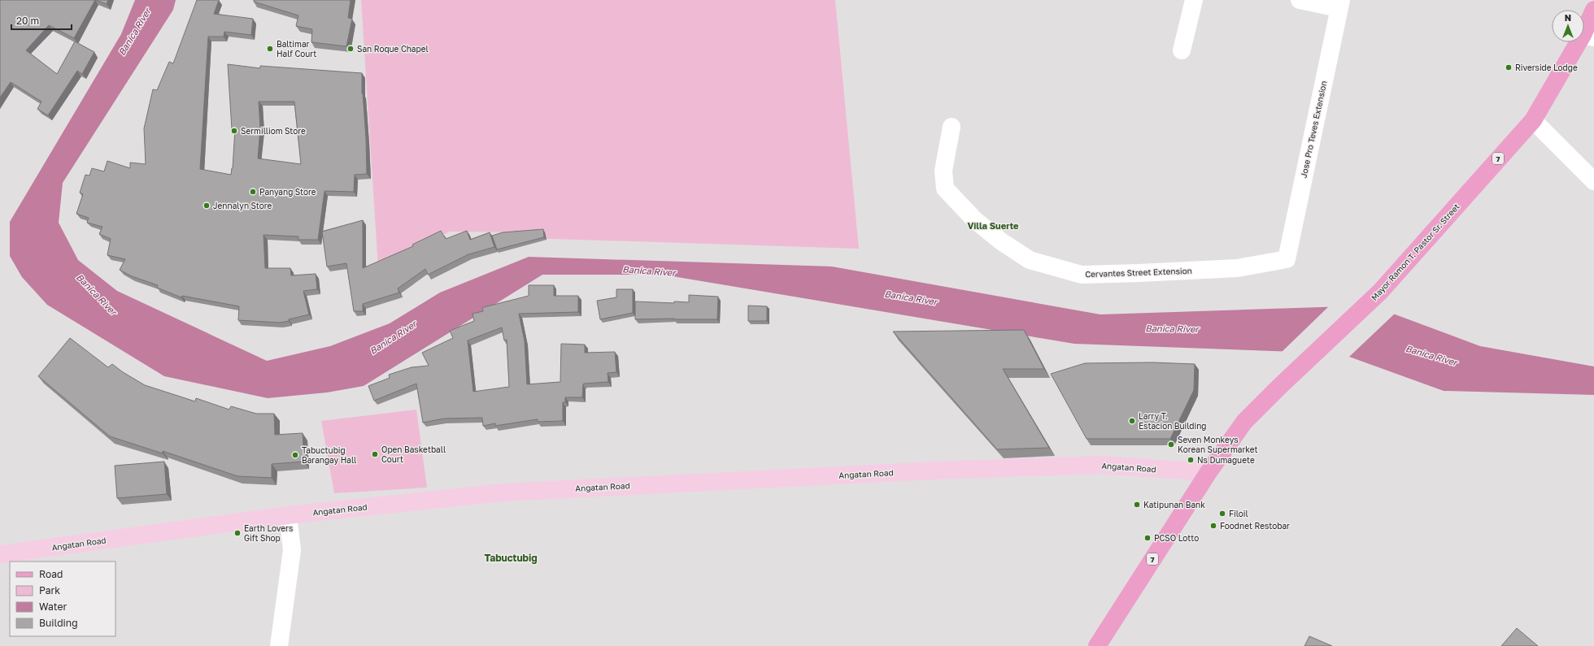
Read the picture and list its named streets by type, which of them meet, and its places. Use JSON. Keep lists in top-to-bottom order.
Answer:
{
  "streets": {
    "main road": ["7", "Mayor Ramon T. Pastor Sr. Street", "Angatan Road"],
    "street": ["Jose Pro Teves Extension", "Cervantes Street Extension"]
  },
  "crossings": [
    ["Jose Pro Teves Extension", "Cervantes Street Extension"],
    ["7", "Mayor Ramon T. Pastor Sr. Street"],
    ["7", "Angatan Road"],
    ["Mayor Ramon T. Pastor Sr. Street", "Angatan Road"]
  ],
  "districts": ["Villa Suerte", "Tabuctubig"],
  "water": ["Banica River"],
  "places": [
    "Baltimar Half Court",
    "San Roque Chapel",
    "Riverside Lodge",
    "Sermilliom Store",
    "Panyang Store",
    "Jennalyn Store",
    "Larry T. Estacion Building",
    "Seven Monkeys Korean Supermarket",
    "Open Basketball Court",
    "Tabuctubig Barangay Hall",
    "Ns Dumaguete",
    "Katipunan Bank",
    "Filoil",
    "Foodnet Restobar",
    "Earth Lovers Gift Shop",
    "PCSO Lotto"
  ],
  "legend": [
    "Road",
    "Park",
    "Water",
    "Building"
  ],
  "scale_bar": "20 m",
  "north": "top"
}
